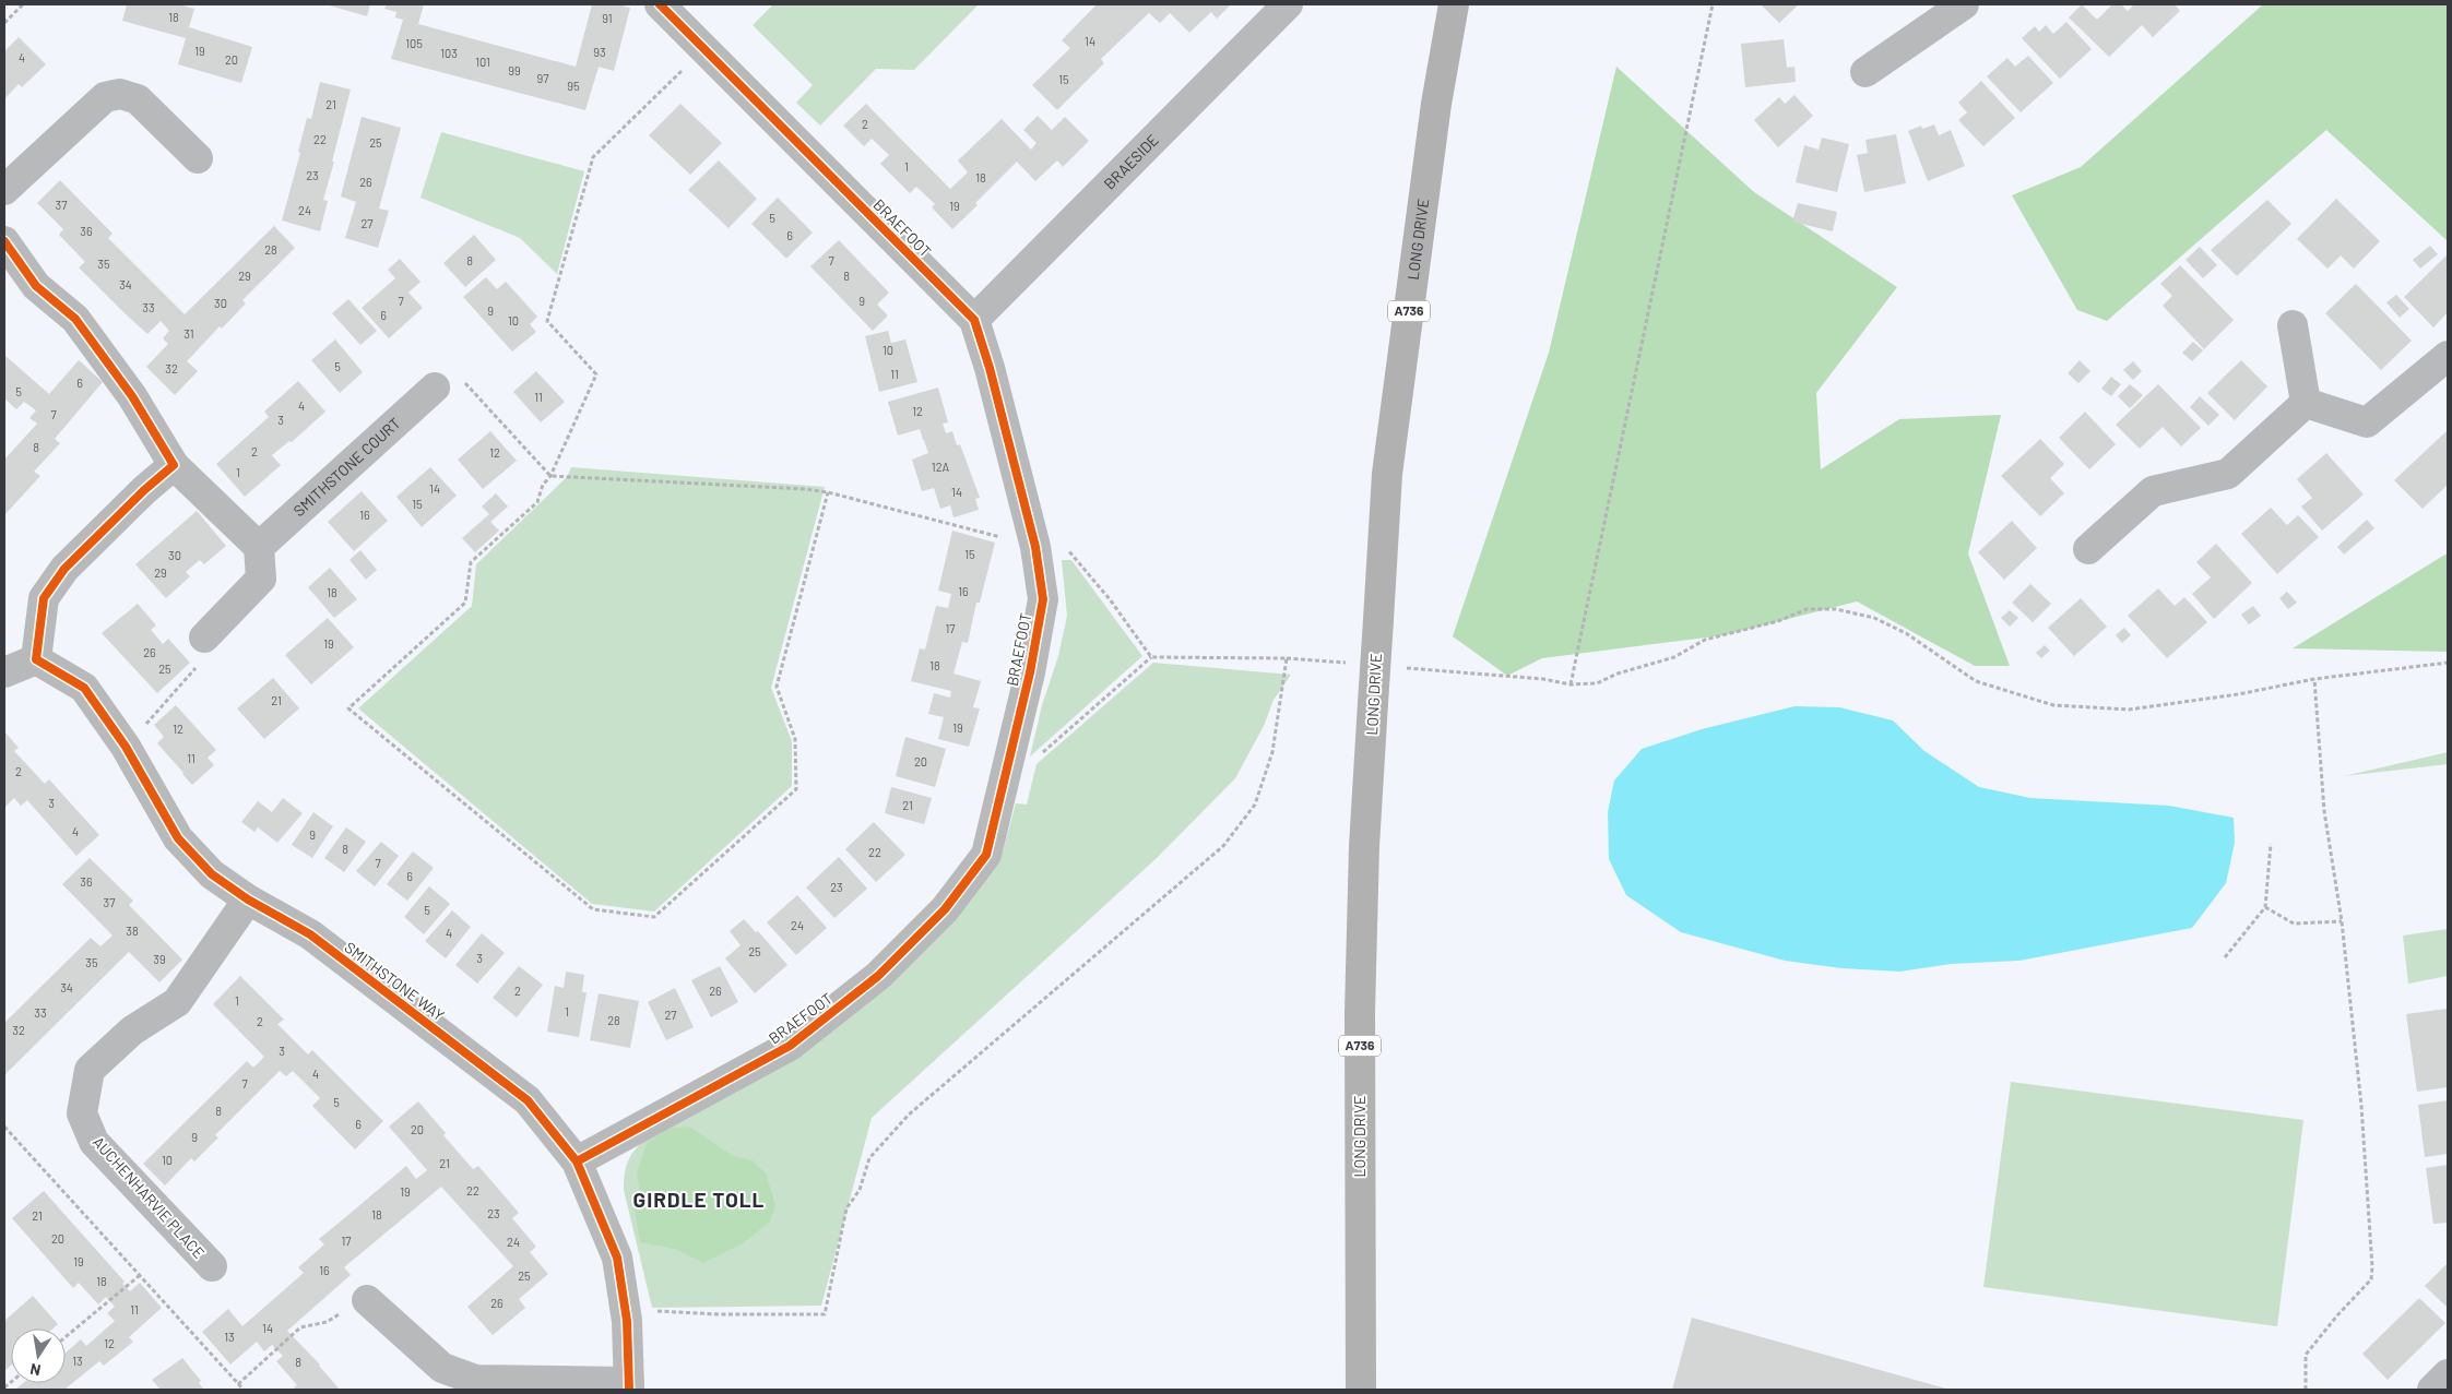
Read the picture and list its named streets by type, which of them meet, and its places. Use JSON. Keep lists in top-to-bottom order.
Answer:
{
  "streets": {
    "main road": ["LONG DRIVE", "A736"],
    "street": [
      "BRAESIDE",
      "BRAEFOOT",
      "SMITHSTONE COURT",
      "SMITHSTONE WAY",
      "AUCHENHARVIE PLACE"
    ]
  },
  "crossings": [
    ["BRAESIDE", "BRAEFOOT"],
    ["BRAEFOOT", "SMITHSTONE WAY"],
    ["SMITHSTONE WAY", "AUCHENHARVIE PLACE"]
  ],
  "districts": ["GIRDLE TOLL"],
  "house_numbers": [
    "18",
    "91",
    "14",
    "105",
    "19",
    "93",
    "103",
    "4",
    "20",
    "101",
    "99",
    "97",
    "15",
    "95",
    "21",
    "2",
    "22",
    "25",
    "1",
    "23",
    "18",
    "26",
    "37",
    "19",
    "24",
    "5",
    "27",
    "36",
    "6",
    "28",
    "8",
    "7",
    "35",
    "29",
    "8",
    "34",
    "7",
    "9",
    "30",
    "33",
    "9",
    "6",
    "10",
    "31",
    "10",
    "5",
    "32",
    "11",
    "6",
    "5",
    "11",
    "4",
    "12",
    "7",
    "3",
    "8",
    "2",
    "12",
    "12A",
    "1",
    "14",
    "14",
    "15",
    "16",
    "15",
    "30",
    "29",
    "16",
    "18",
    "17",
    "19",
    "26",
    "18",
    "25",
    "21",
    "19",
    "12",
    "11",
    "20",
    "2",
    "3",
    "21",
    "4",
    "9",
    "8",
    "22",
    "7",
    "6",
    "36",
    "23",
    "37",
    "5",
    "24",
    "38",
    "4",
    "25",
    "3",
    "39",
    "35",
    "34",
    "2",
    "26",
    "1",
    "1",
    "33",
    "27",
    "28",
    "2",
    "32",
    "3",
    "4",
    "7",
    "5",
    "8",
    "6",
    "20",
    "9",
    "10",
    "21",
    "22",
    "19",
    "23",
    "18",
    "21",
    "20",
    "17",
    "24",
    "19",
    "16",
    "25",
    "18",
    "26",
    "11",
    "14",
    "13",
    "12",
    "13",
    "8"
  ],
  "north": "bottom"
}
